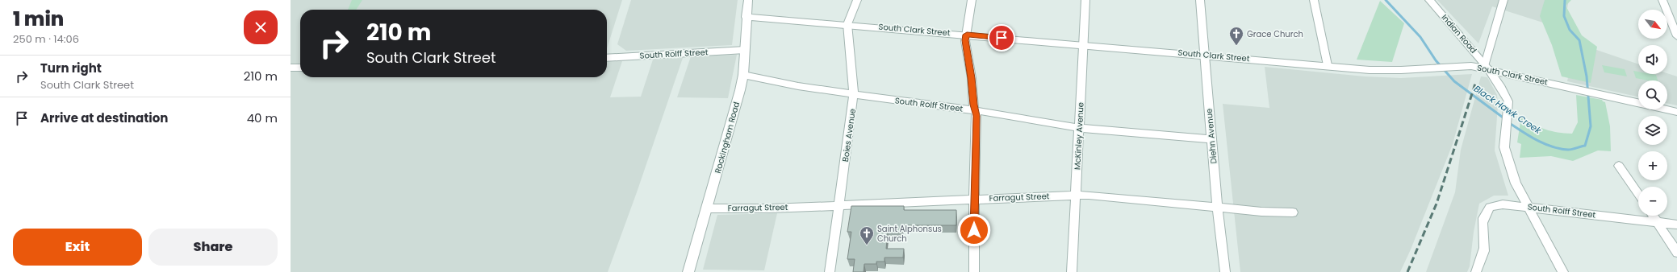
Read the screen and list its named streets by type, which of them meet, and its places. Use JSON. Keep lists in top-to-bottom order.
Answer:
{
  "streets": {
    "street": [
      "South Clark Street",
      "Indian Road",
      "South Rolff Street",
      "Boies Avenue",
      "McKinley Avenue",
      "Diehn Avenue",
      "Rockingham Road",
      "Farragut Street"
    ]
  },
  "crossings": [
    ["South Clark Street", "Indian Road"],
    ["South Clark Street", "Boies Avenue"],
    ["South Clark Street", "McKinley Avenue"],
    ["South Clark Street", "Diehn Avenue"],
    ["South Clark Street", "Rockingham Road"],
    ["South Rolff Street", "Boies Avenue"],
    ["South Rolff Street", "McKinley Avenue"],
    ["South Rolff Street", "Diehn Avenue"],
    ["South Rolff Street", "Rockingham Road"],
    ["Boies Avenue", "Farragut Street"],
    ["McKinley Avenue", "Farragut Street"],
    ["Diehn Avenue", "Farragut Street"],
    ["Rockingham Road", "Farragut Street"]
  ],
  "water": ["Black Hawk Creek"],
  "places": {
    "church": ["Grace Church", "Saint Alphonsus Church"]
  },
  "north": "bottom right",
  "page": {
    "heading": ["1 min", "250 m · 14:06"],
    "map_buttons": ["+", "−"],
    "turn": ["210 m", "South Clark Street"],
    "list": [
      {
        "name": "Turn right",
        "note": "South Clark Street",
        "value": "210 m"
      },
      {
        "name": "Arrive at destination",
        "value": "40 m"
      }
    ],
    "buttons": ["Exit", "Share"]
  }
}
